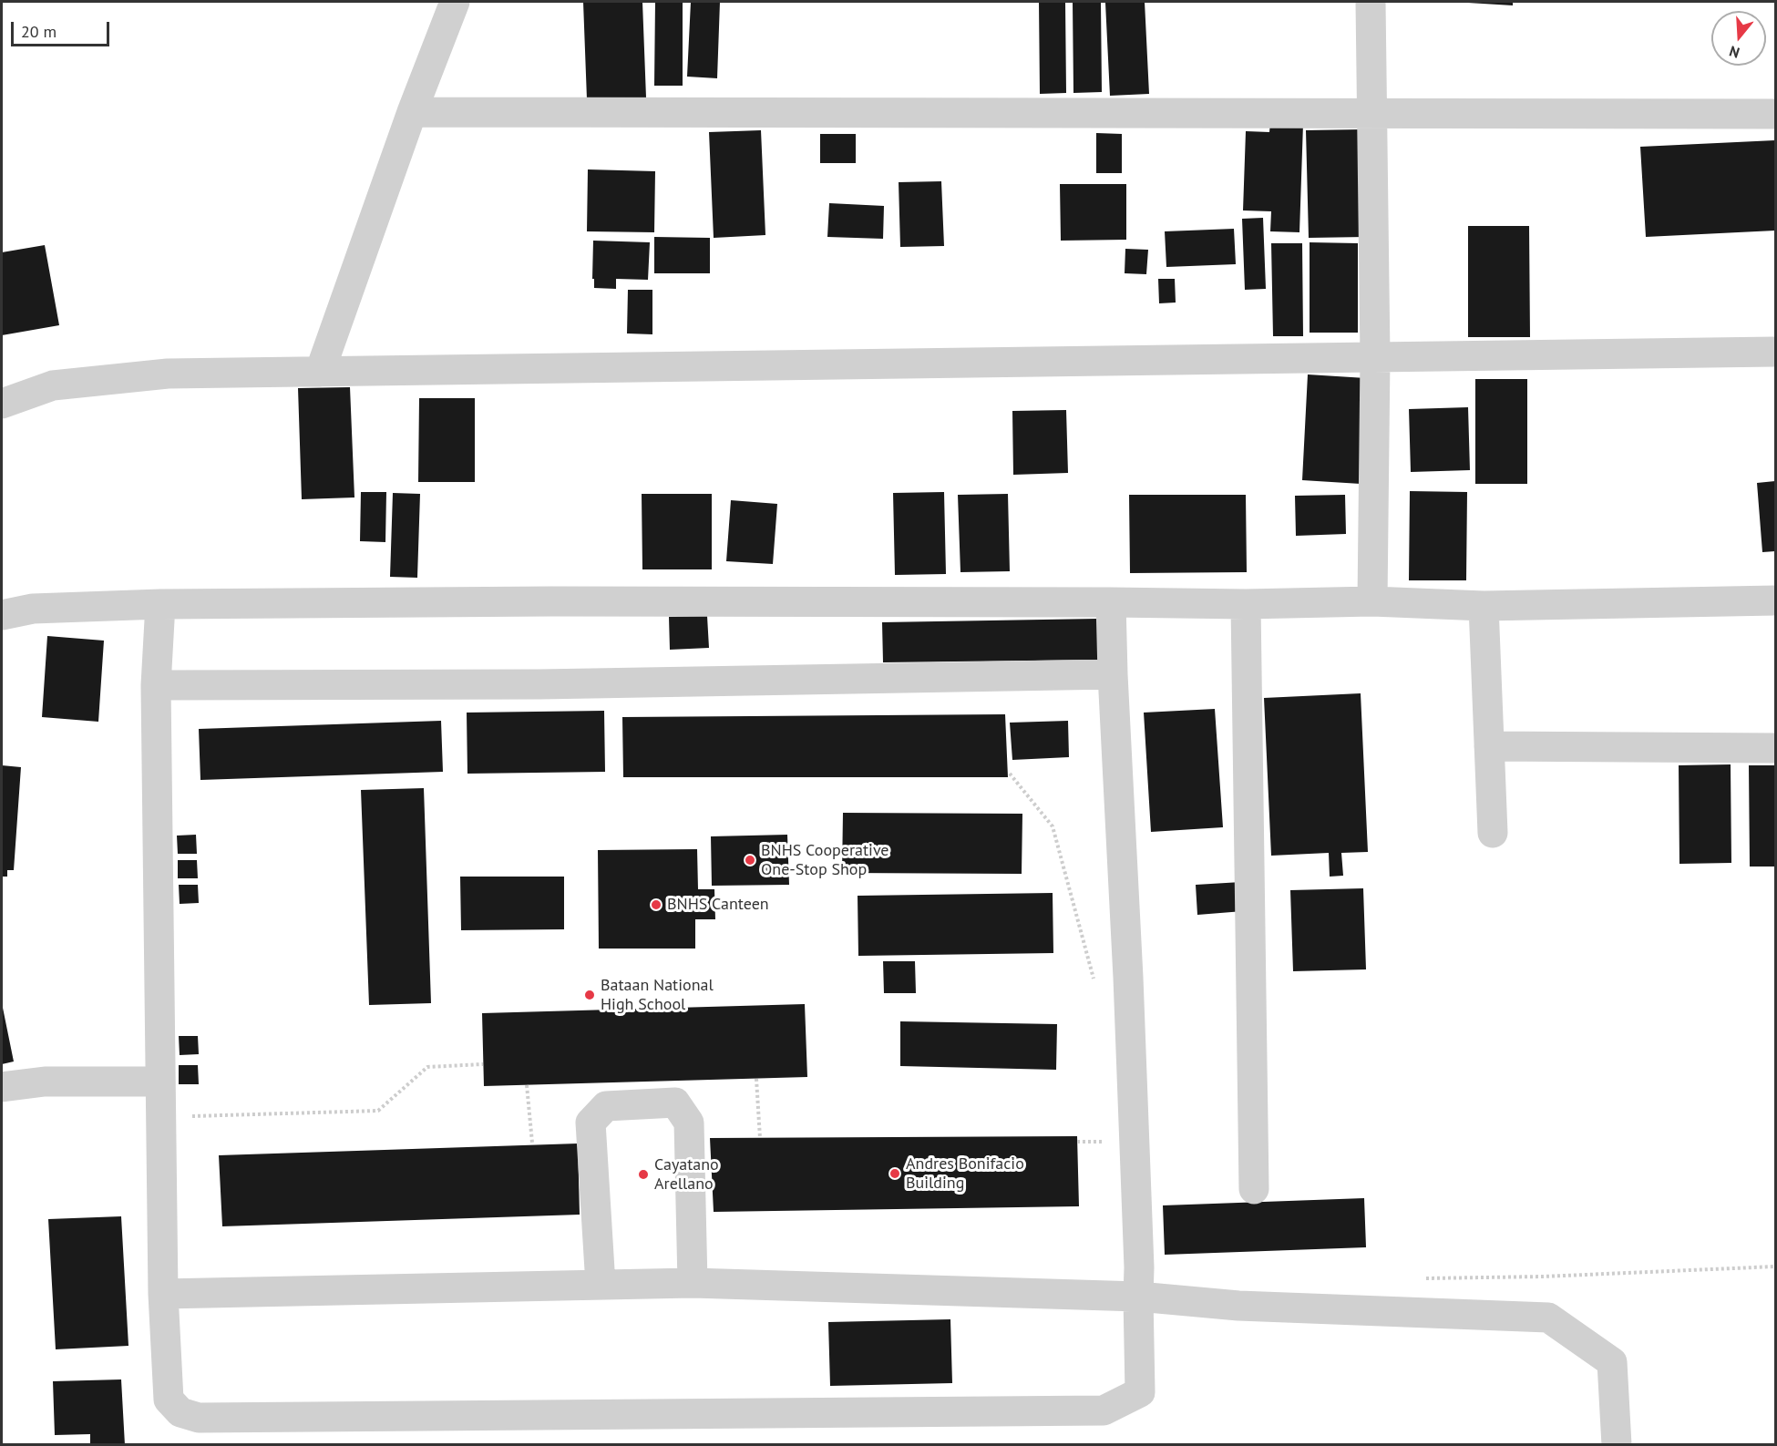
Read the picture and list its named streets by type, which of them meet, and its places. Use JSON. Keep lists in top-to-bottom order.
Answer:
{
  "places": [
    "BNHS Cooperative One-Stop Shop",
    "BNHS Canteen",
    "Bataan National High School",
    "Andres Bonifacio Building",
    "Cayatano Arellano"
  ],
  "scale_bar": "20 m",
  "north": "bottom"
}
